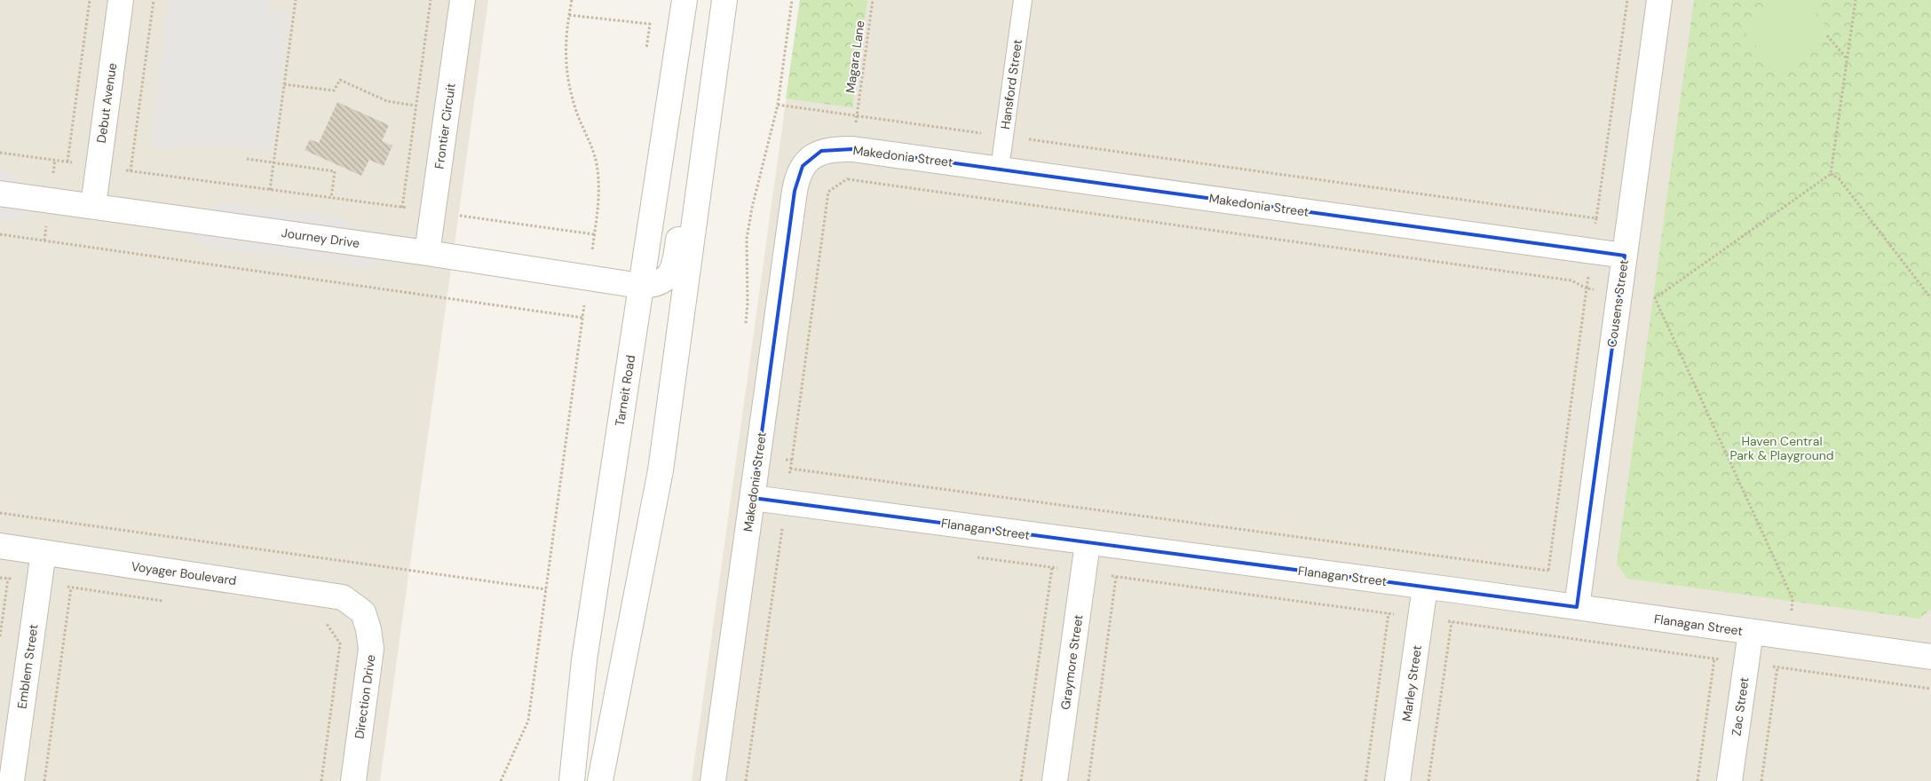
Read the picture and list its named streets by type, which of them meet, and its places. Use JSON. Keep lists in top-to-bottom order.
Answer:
{
  "streets": {
    "street": [
      "Debut Avenue",
      "Frontier Circuit",
      "Makedonia Street",
      "Journey Drive",
      "Cousens Street",
      "Tarneit Road",
      "Flanagan Street",
      "Voyager Boulevard",
      "Graymore Street",
      "Emblem Street",
      "Marley Street",
      "Direction Drive",
      "Zac Street"
    ],
    "lane": ["Hansford Street"],
    "path": ["Magara Lane"]
  },
  "crossings": [
    ["Magara Lane", "Makedonia Street"],
    ["Hansford Street", "Makedonia Street"],
    ["Debut Avenue", "Journey Drive"],
    ["Frontier Circuit", "Journey Drive"],
    ["Makedonia Street", "Cousens Street"],
    ["Makedonia Street", "Flanagan Street"],
    ["Journey Drive", "Tarneit Road"],
    ["Cousens Street", "Flanagan Street"],
    ["Flanagan Street", "Graymore Street"],
    ["Flanagan Street", "Marley Street"],
    ["Flanagan Street", "Zac Street"],
    ["Voyager Boulevard", "Emblem Street"],
    ["Voyager Boulevard", "Direction Drive"]
  ],
  "parks": ["Haven Central Park & Playground"]
}
